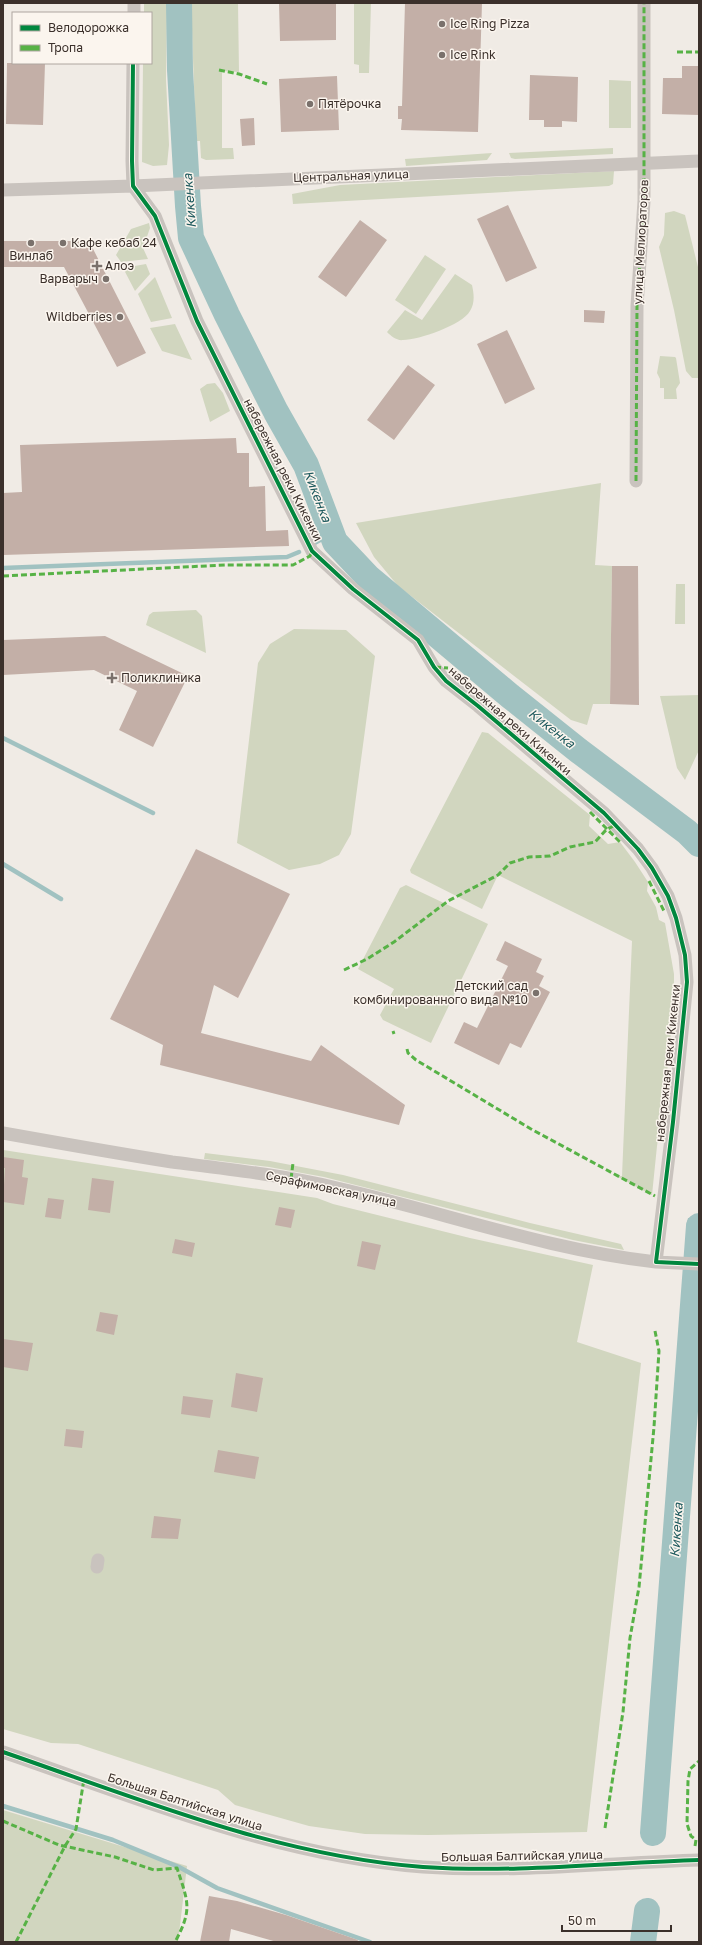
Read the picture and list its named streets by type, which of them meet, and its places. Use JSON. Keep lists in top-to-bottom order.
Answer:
{
  "streets": {
    "street": [
      "Центральная улица",
      "улица Мелиораторов",
      "набережная реки Кикенки",
      "Серафимовская улица",
      "Большая Балтийская улица"
    ]
  },
  "crossings": [
    ["Центральная улица", "улица Мелиораторов"],
    ["Центральная улица", "набережная реки Кикенки"],
    ["набережная реки Кикенки", "Серафимовская улица"]
  ],
  "water": ["Кикенка"],
  "places": {
    "other": [
      "Ice Ring Pizza",
      "Ice Rink",
      "Пятёрочка",
      "Винлаб",
      "Кафе кебаб 24",
      "Варварыч",
      "Wildberries",
      "Детский сад комбинированного вида №10"
    ],
    "health": ["Алоэ", "Поликлиника"]
  },
  "legend": ["Велодорожка", "Тропа"],
  "scale_bar": "50 m"
}
